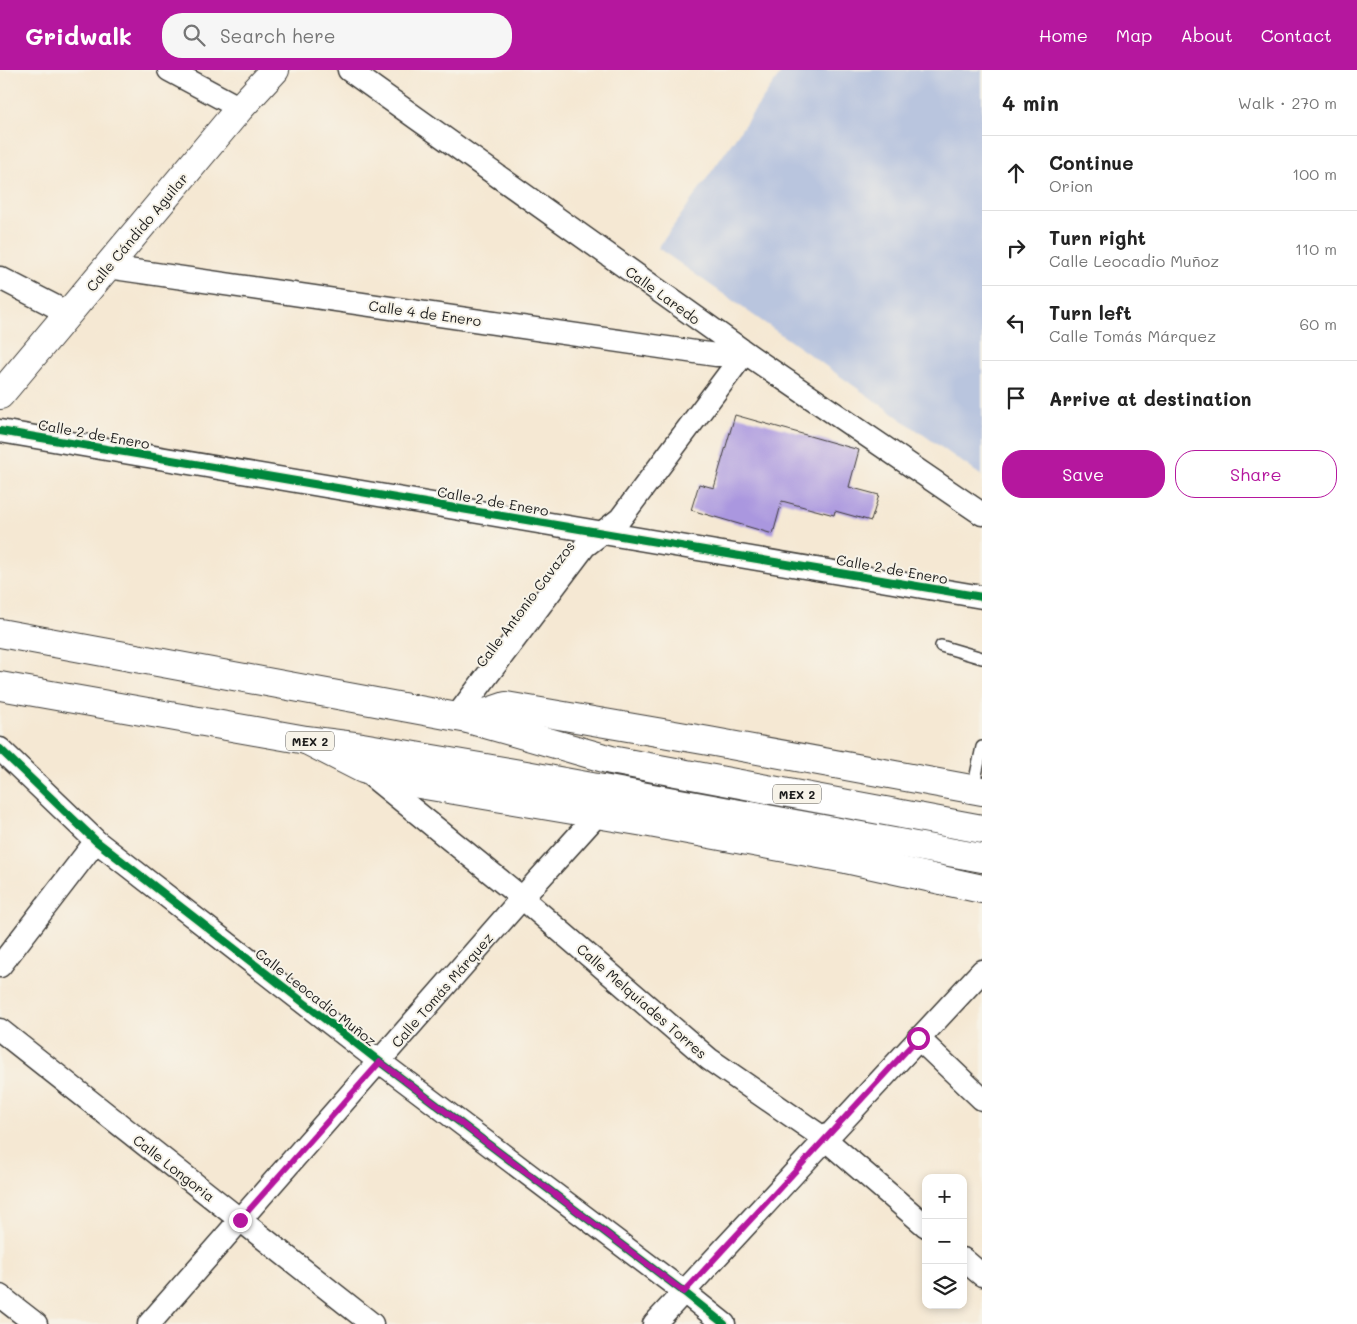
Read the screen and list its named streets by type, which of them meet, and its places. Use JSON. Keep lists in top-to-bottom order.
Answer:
{
  "streets": {
    "main road": ["Calle Cándido Aguilar", "MEX 2"],
    "street": [
      "Calle Laredo",
      "Calle 4 de Enero",
      "Calle 2 de Enero",
      "Calle Antonio Cavazos",
      "Calle Tomás Márquez",
      "Calle Leocadio Muñoz",
      "Calle Melquíades Torres",
      "Calle Longoria"
    ]
  },
  "crossings": [
    ["Calle Cándido Aguilar", "Calle 4 de Enero"],
    ["Calle Laredo", "Calle 4 de Enero"],
    ["Calle Laredo", "Calle Antonio Cavazos"],
    ["Calle 4 de Enero", "Calle Antonio Cavazos"],
    ["Calle 2 de Enero", "Calle Antonio Cavazos"],
    ["Calle Antonio Cavazos", "MEX 2"],
    ["Calle Tomás Márquez", "Calle Leocadio Muñoz"],
    ["Calle Tomás Márquez", "Calle Melquíades Torres"],
    ["Calle Tomás Márquez", "Calle Longoria"]
  ],
  "page": {
    "header": "Gridwalk",
    "search": "Search here",
    "nav": [
      "Home",
      "Map",
      "About",
      "Contact"
    ],
    "heading": ["4 min", "Walk · 270 m"],
    "list": [
      ["Continue", "Orion", "100 m"],
      ["Turn right", "Calle Leocadio Muñoz", "110 m"],
      ["Turn left", "Calle Tomás Márquez", "60 m"],
      "Arrive at destination"
    ],
    "buttons": ["Save", "Share"],
    "map_buttons": ["+", "−"]
  }
}
